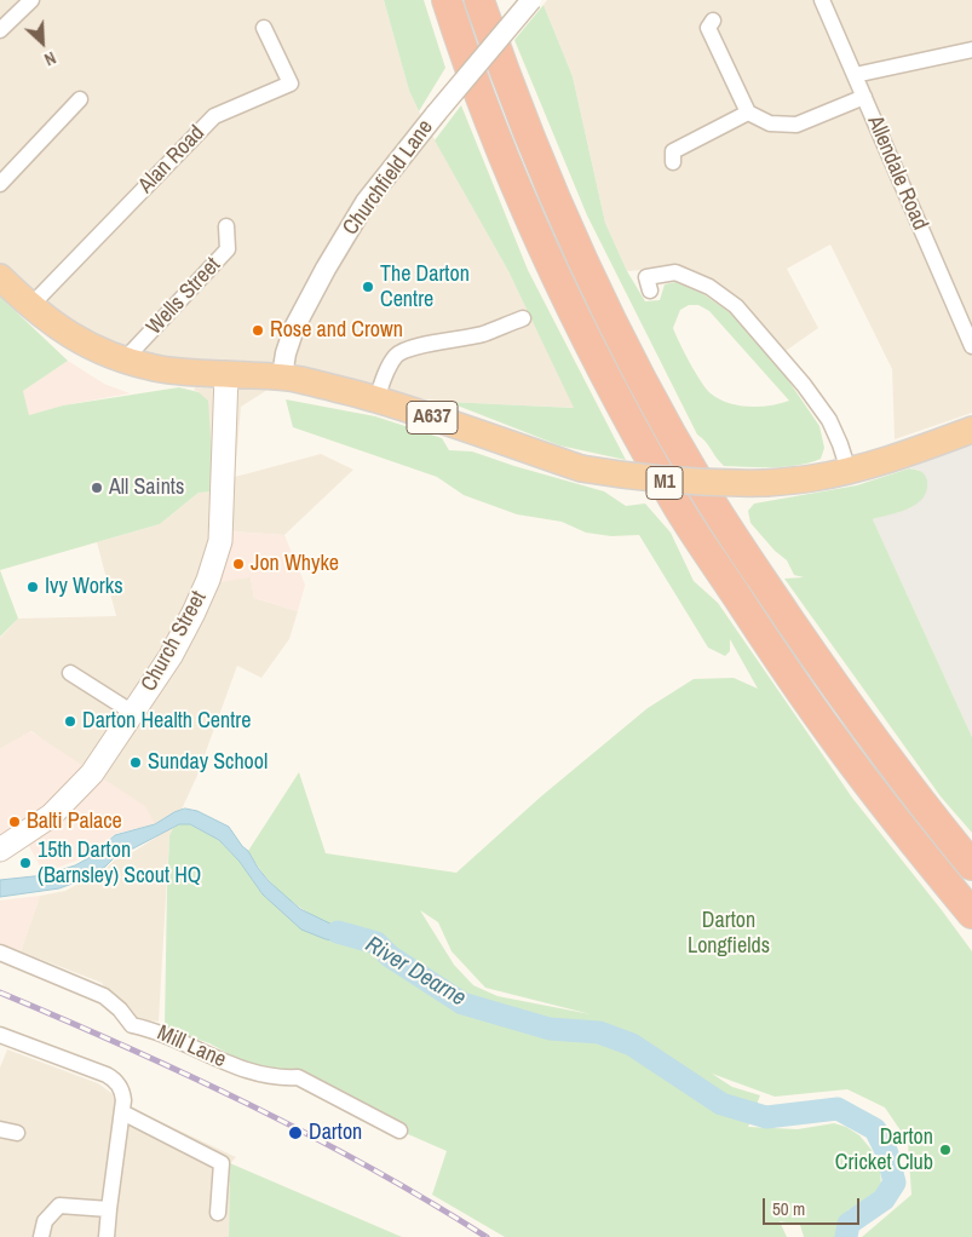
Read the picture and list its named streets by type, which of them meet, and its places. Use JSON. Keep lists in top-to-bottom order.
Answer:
{
  "streets": {
    "highway": ["A637", "M1"],
    "main road": ["Church Street"],
    "street": [
      "Alan Road",
      "Allendale Road",
      "Churchfield Lane",
      "Wells Street",
      "Mill Lane"
    ]
  },
  "crossings": [
    ["Alan Road", "A637"],
    ["Churchfield Lane", "A637"],
    ["Wells Street", "A637"],
    ["A637", "Church Street"]
  ],
  "water": ["River Dearne"],
  "parks": ["Darton Longfields"],
  "places": [
    "The Darton Centre",
    "Rose and Crown",
    "All Saints",
    "Jon Whyke",
    "Ivy Works",
    "Darton Health Centre",
    "Sunday School",
    "Balti Palace",
    "15th Darton (Barnsley) Scout HQ",
    "Darton",
    "Darton Cricket Club"
  ],
  "scale_bar": "50 m",
  "north": "bottom right"
}
